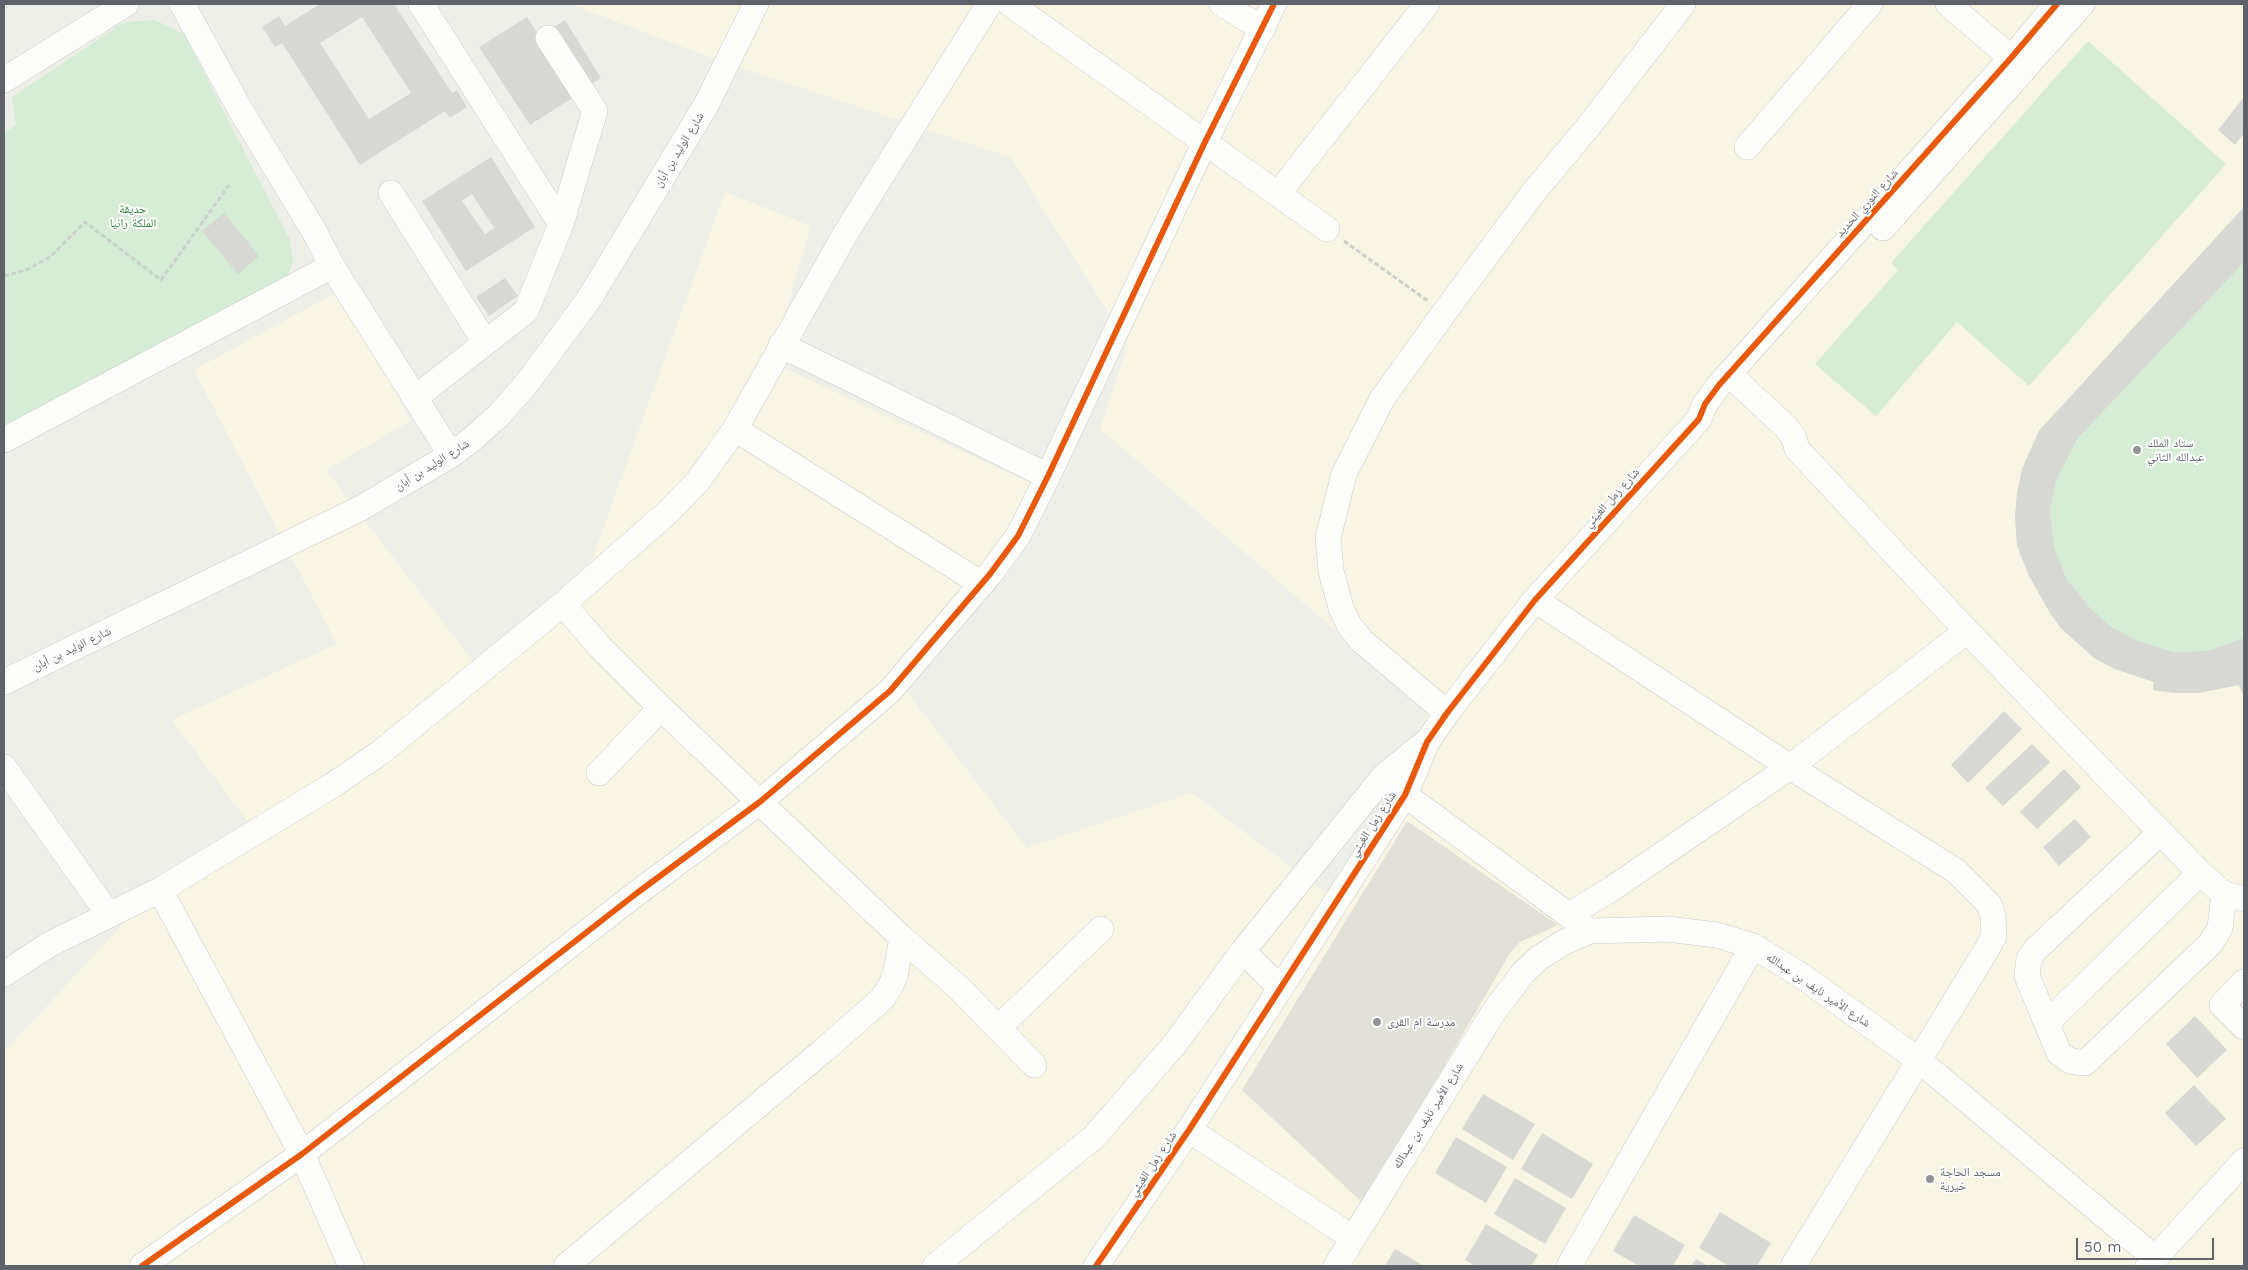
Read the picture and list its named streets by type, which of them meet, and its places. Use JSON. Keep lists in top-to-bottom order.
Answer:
{
  "streets": {
    "street": [
      "شارع الوليد بن أبان",
      "شارع النوري الحديد",
      "شارع زمل الغيثي",
      "شارع الأمير نايف بن عبدالله"
    ]
  },
  "crossings": [
    ["شارع النوري الحديد", "شارع زمل الغيثي"]
  ],
  "parks": ["حديقة الملكة رانيا"],
  "places": ["ستاد الملك عبدالله الثاني", "مدرسة ام القرى", "مسجد الحاجة خيرية"],
  "scale_bar": "50 m"
}
